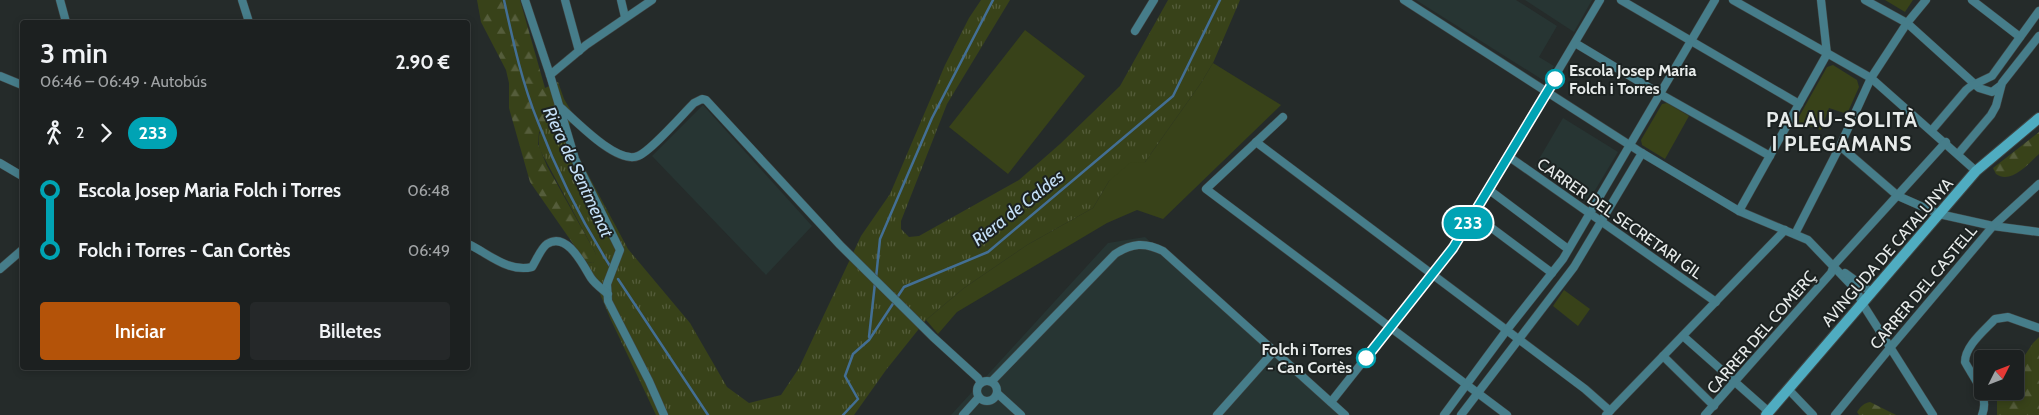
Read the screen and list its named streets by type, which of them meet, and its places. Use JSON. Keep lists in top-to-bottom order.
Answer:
{
  "streets": {
    "street": [
      "CARRER DEL SECRETARI GIL",
      "AVINGUDA DE CATALUNYA",
      "CARRER DEL CASTELL",
      "CARRER DEL COMERÇ"
    ]
  },
  "districts": ["PALAU-SOLITÀ I PLEGAMANS"],
  "water": ["Riera de Sentmenat", "Riera de Caldes"],
  "places": ["Escola Josep Maria Folch i Torres", "Folch i Torres - Can Cortès"],
  "lines": ["bus line 233"],
  "north": "top right",
  "page": {
    "on_map": "233",
    "heading": ["3 min", "06:46 – 06:49 · Autobús", "2.90 €"],
    "legs": ["2", "233"],
    "list": [
      {
        "name": "Escola Josep Maria Folch i Torres",
        "value": "06:48"
      },
      {
        "name": "Folch i Torres - Can Cortès",
        "value": "06:49"
      }
    ],
    "buttons": ["Iniciar", "Billetes"]
  }
}
